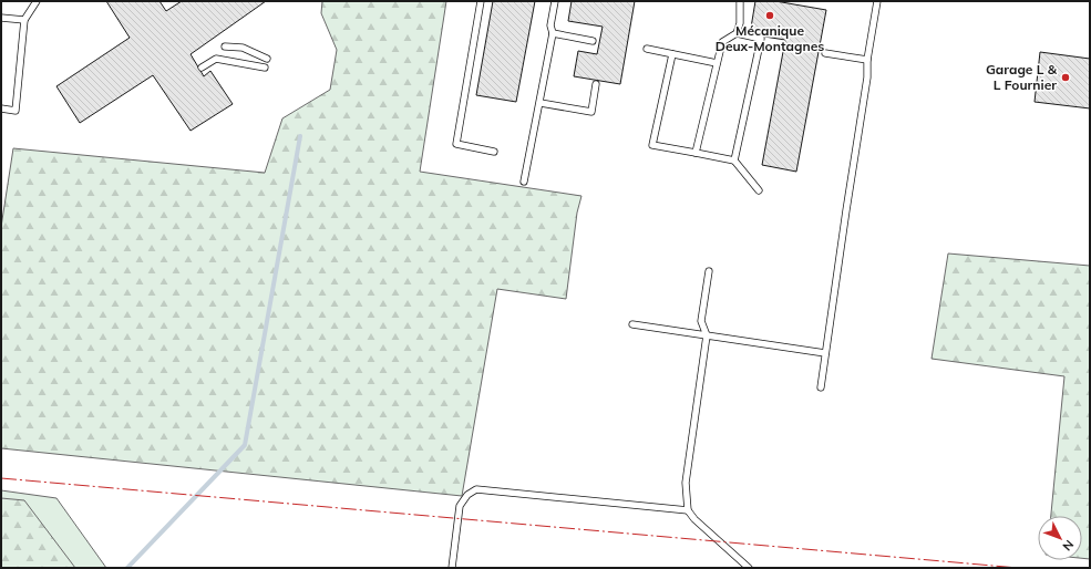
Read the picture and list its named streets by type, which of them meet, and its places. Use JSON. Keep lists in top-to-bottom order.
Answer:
{
  "places": ["Mécanique Deux-Montagnes", "Garage L & L Fournier"],
  "north": "bottom right"
}
